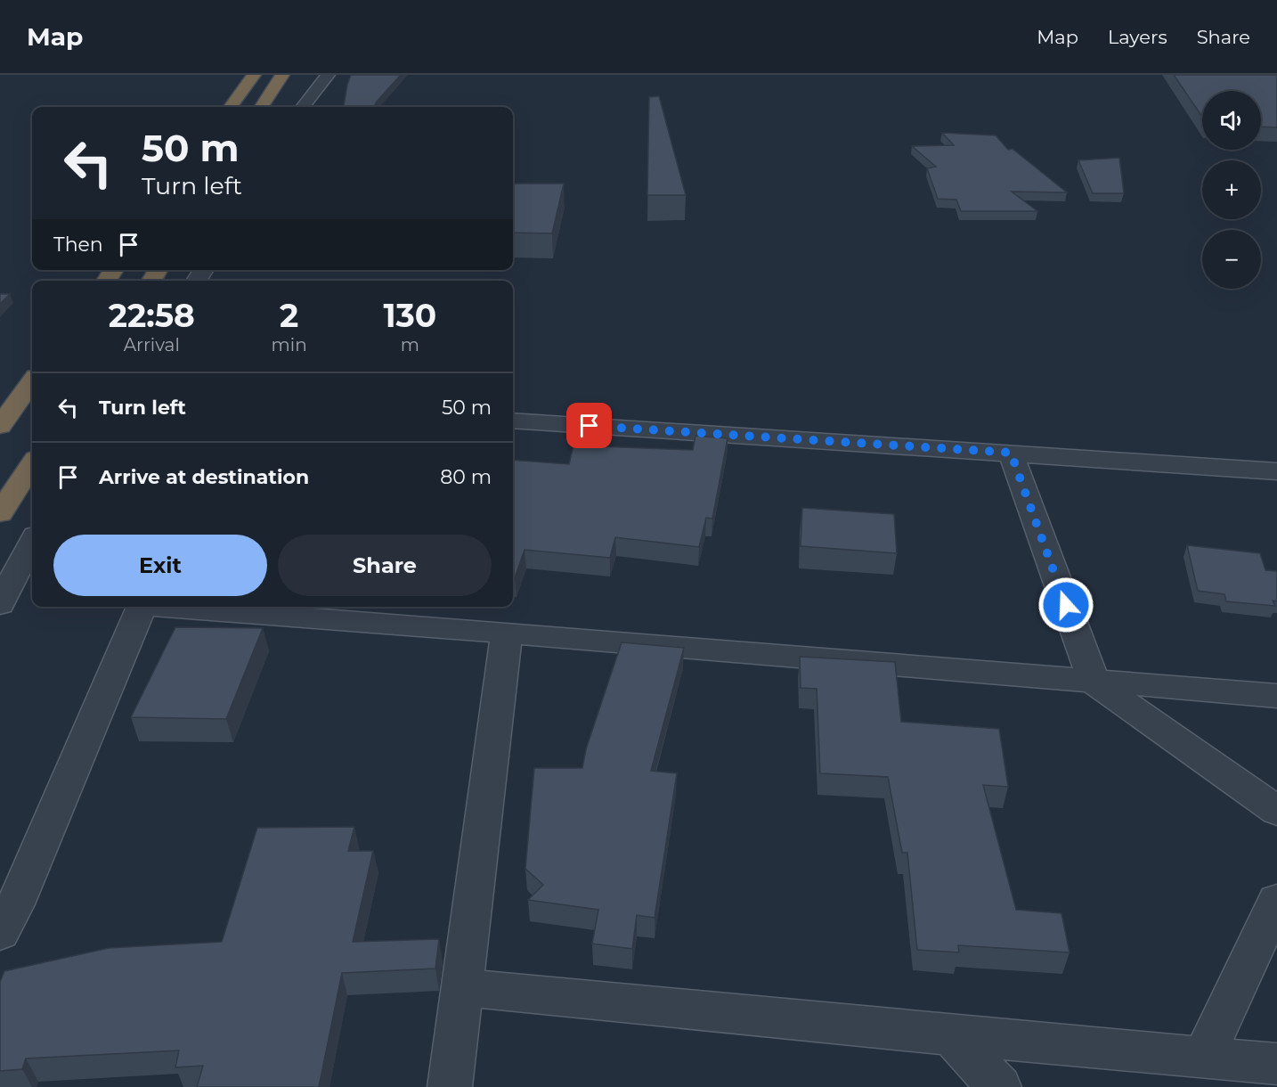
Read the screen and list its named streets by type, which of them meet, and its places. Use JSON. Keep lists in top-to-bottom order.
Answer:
{
  "page": {
    "header": "Map",
    "nav": ["Map", "Layers", "Share"],
    "map_buttons": ["+", "−"],
    "turn": ["50 m", "Turn left"],
    "then": "Then",
    "eta": [
      "22:58",
      "Arrival",
      "2",
      "min",
      "130",
      "m"
    ],
    "list": [
      {
        "name": "Turn left",
        "value": "50 m"
      },
      {
        "name": "Arrive at destination",
        "value": "80 m"
      }
    ],
    "buttons": ["Exit", "Share"]
  }
}
